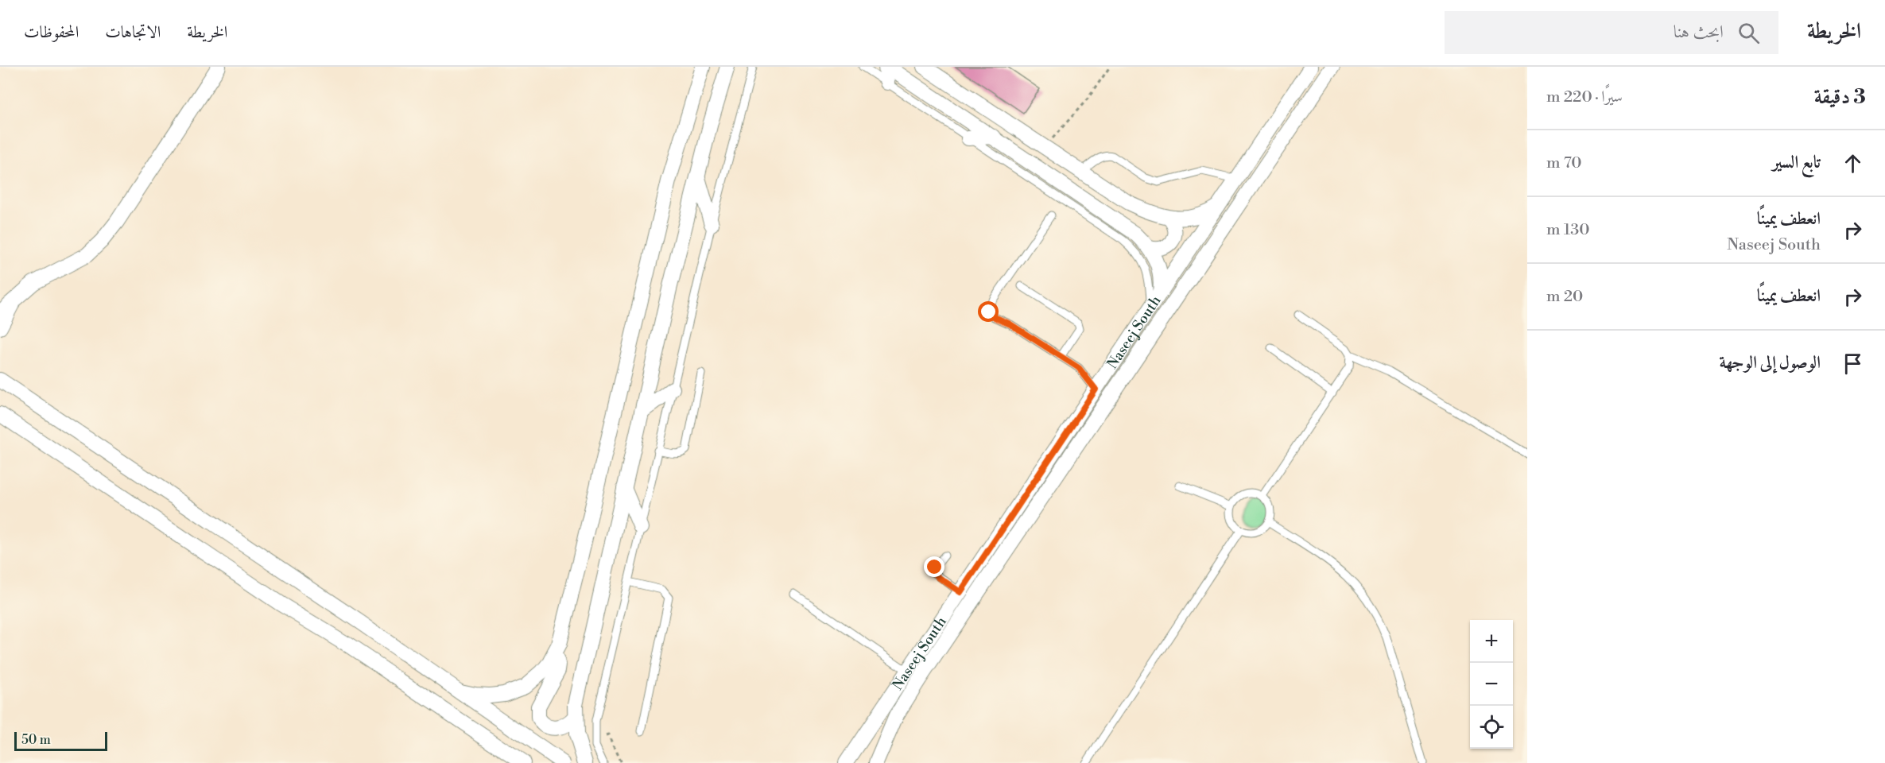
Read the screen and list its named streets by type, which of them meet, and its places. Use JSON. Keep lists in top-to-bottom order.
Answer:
{
  "streets": {
    "street": ["Naseej South"]
  },
  "scale_bar": "50 m",
  "page": {
    "header": "الخريطة",
    "search": "ابحث هنا",
    "nav": ["الخريطة", "الاتجاهات", "المحفوظات"],
    "heading": ["3 دقيقة", "سيرًا · 220 m"],
    "list": [
      ["تابع السير", "70 m"],
      ["انعطف يمينًا", "Naseej South", "130 m"],
      ["انعطف يمينًا", "20 m"],
      "الوصول إلى الوجهة"
    ],
    "map_buttons": ["+", "−"],
    "scale": "50 m"
  }
}
